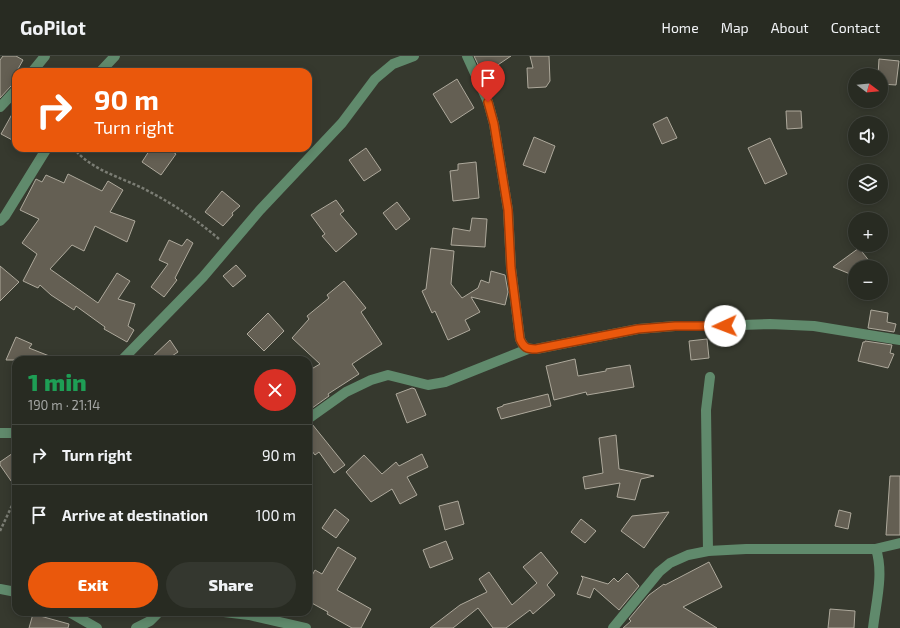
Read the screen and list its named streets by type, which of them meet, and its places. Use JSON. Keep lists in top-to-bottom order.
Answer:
{
  "north": "right",
  "page": {
    "header": "GoPilot",
    "nav": [
      "Home",
      "Map",
      "About",
      "Contact"
    ],
    "map_buttons": ["+", "−"],
    "turn": ["90 m", "Turn right"],
    "heading": ["1 min", "190 m · 21:14"],
    "list": [
      {
        "name": "Turn right",
        "value": "90 m"
      },
      {
        "name": "Arrive at destination",
        "value": "100 m"
      }
    ],
    "buttons": ["Exit", "Share"]
  }
}
